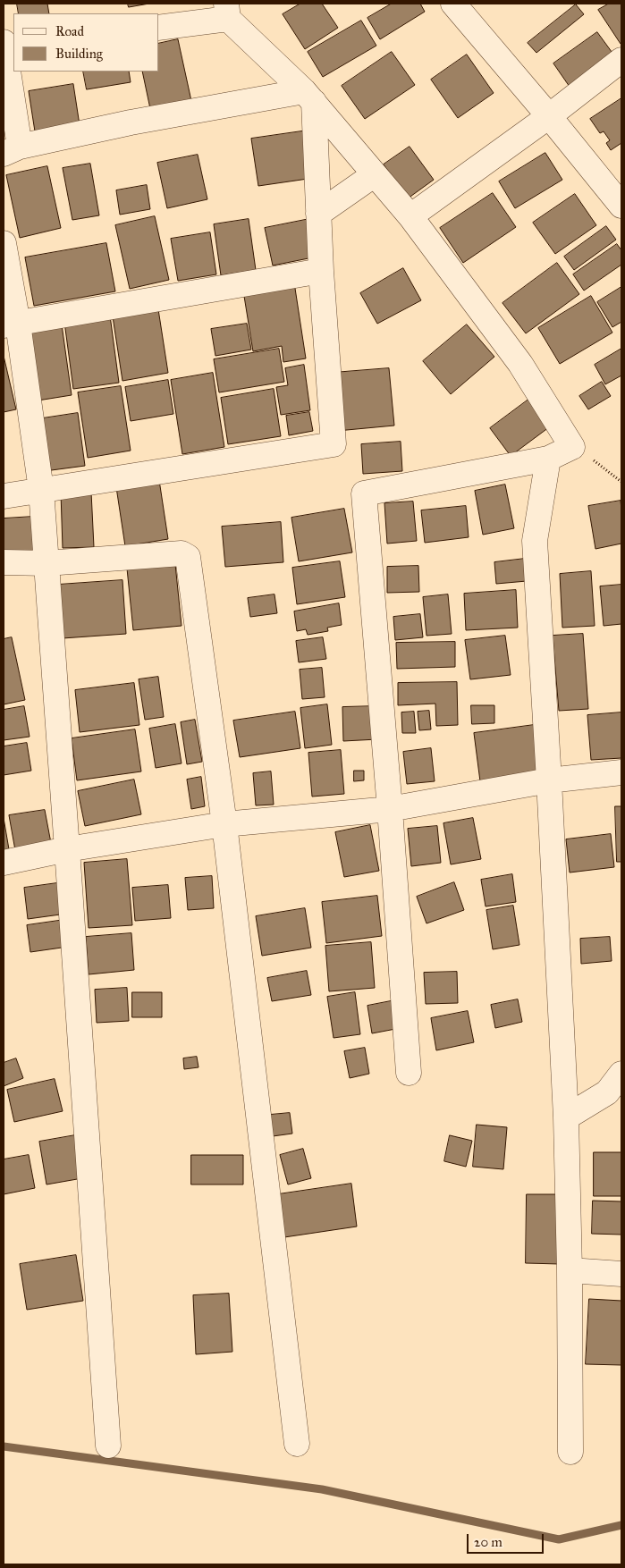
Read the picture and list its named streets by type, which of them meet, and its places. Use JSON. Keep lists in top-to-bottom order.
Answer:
{
  "legend": ["Road", "Building"],
  "scale_bar": "20 m"
}
